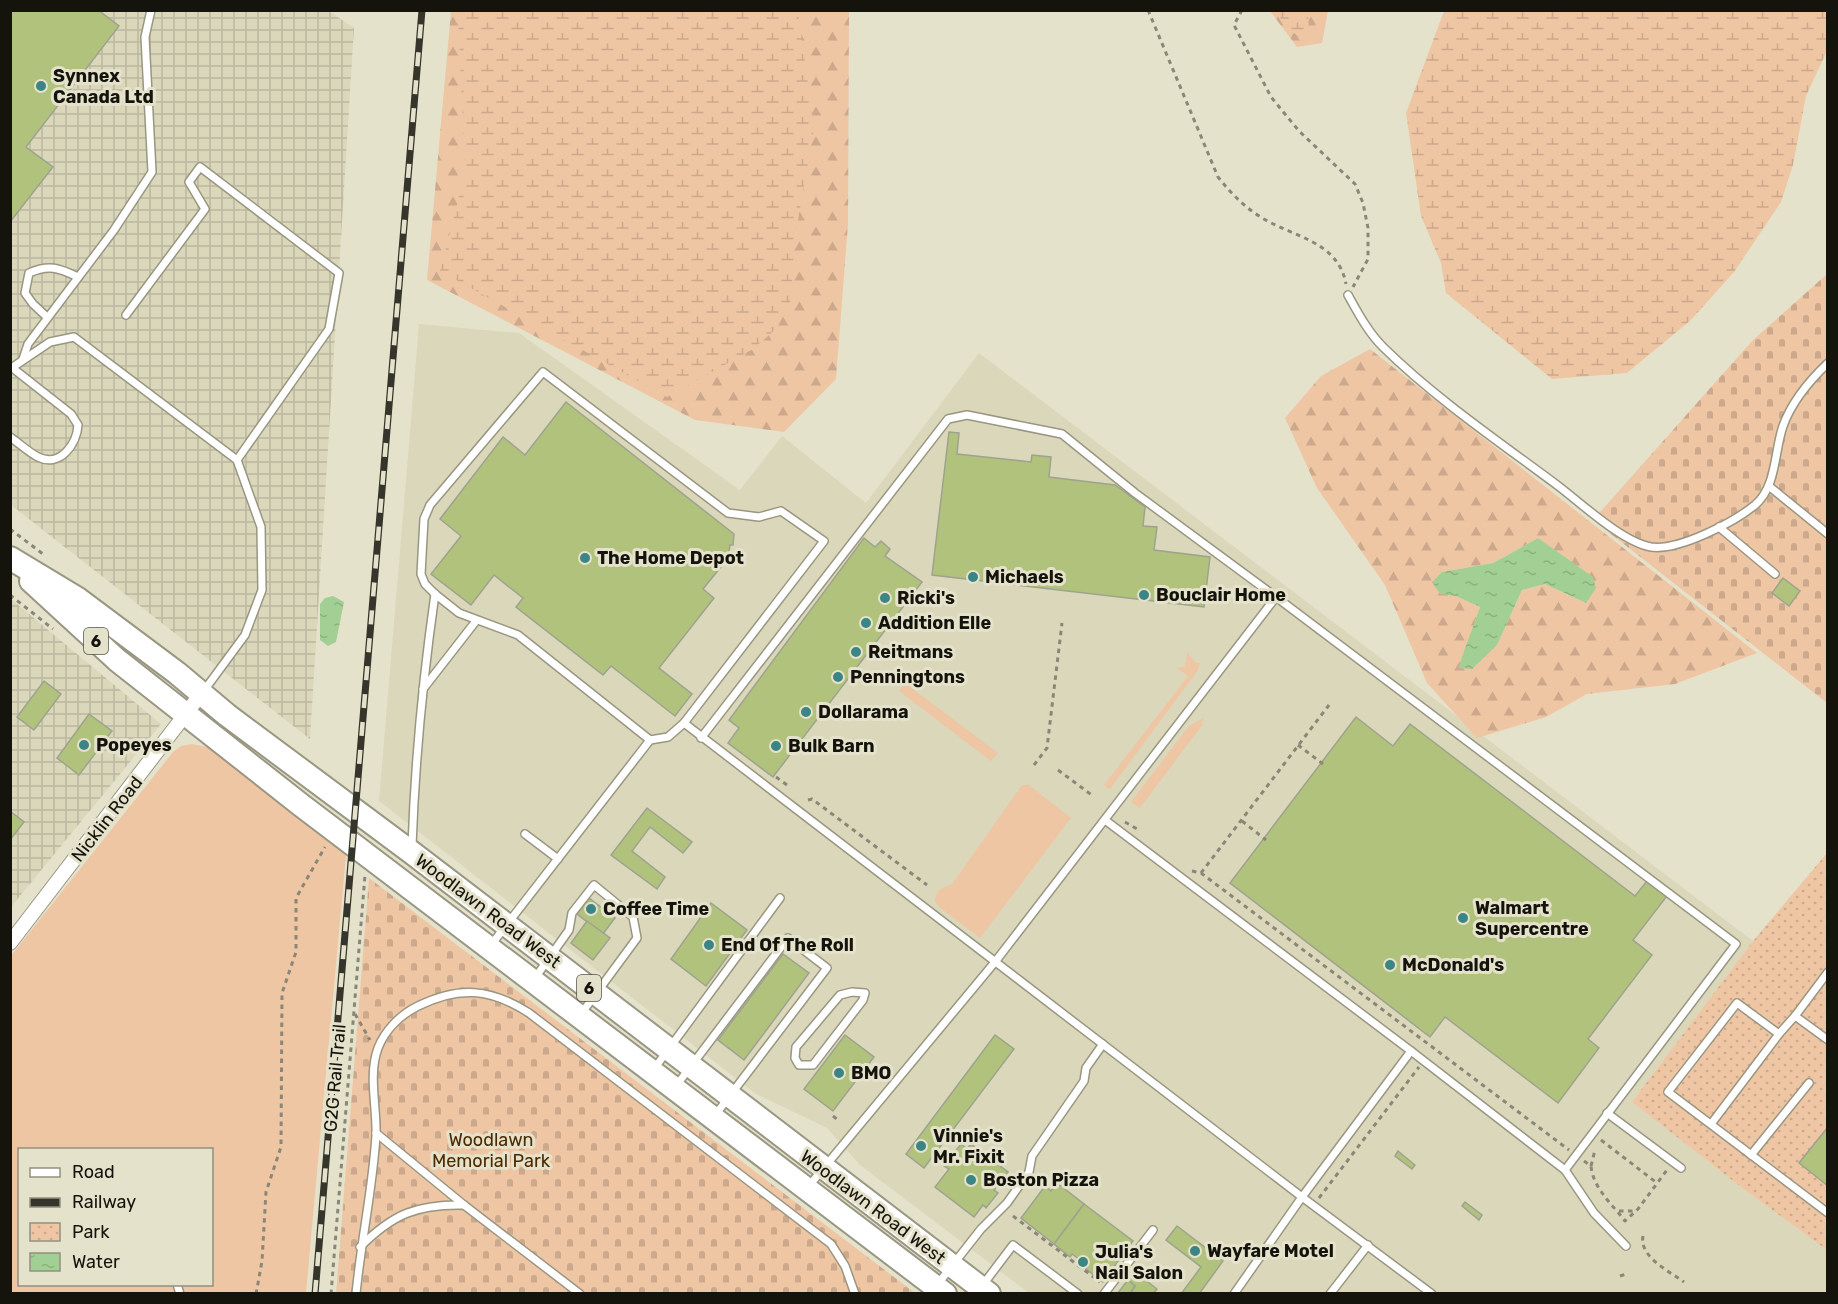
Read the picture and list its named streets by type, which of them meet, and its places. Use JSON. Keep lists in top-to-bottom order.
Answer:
{
  "streets": {
    "main road": ["6", "Woodlawn Road West"],
    "street": ["Nicklin Road"],
    "path": ["G2G Rail Trail"]
  },
  "crossings": [
    ["Nicklin Road", "Woodlawn Road West"]
  ],
  "parks": ["Woodlawn Memorial Park"],
  "places": [
    "Synnex Canada Ltd",
    "The Home Depot",
    "Michaels",
    "Bouclair Home",
    "Ricki's",
    "Addition Elle",
    "Reitmans",
    "Penningtons",
    "Dollarama",
    "Popeyes",
    "Bulk Barn",
    "Coffee Time",
    "Walmart Supercentre",
    "End Of The Roll",
    "McDonald's",
    "BMO",
    "Vinnie's Mr. Fixit",
    "Boston Pizza",
    "Wayfare Motel",
    "Julia's Nail Salon"
  ],
  "legend": [
    "Road",
    "Railway",
    "Park",
    "Water"
  ]
}
